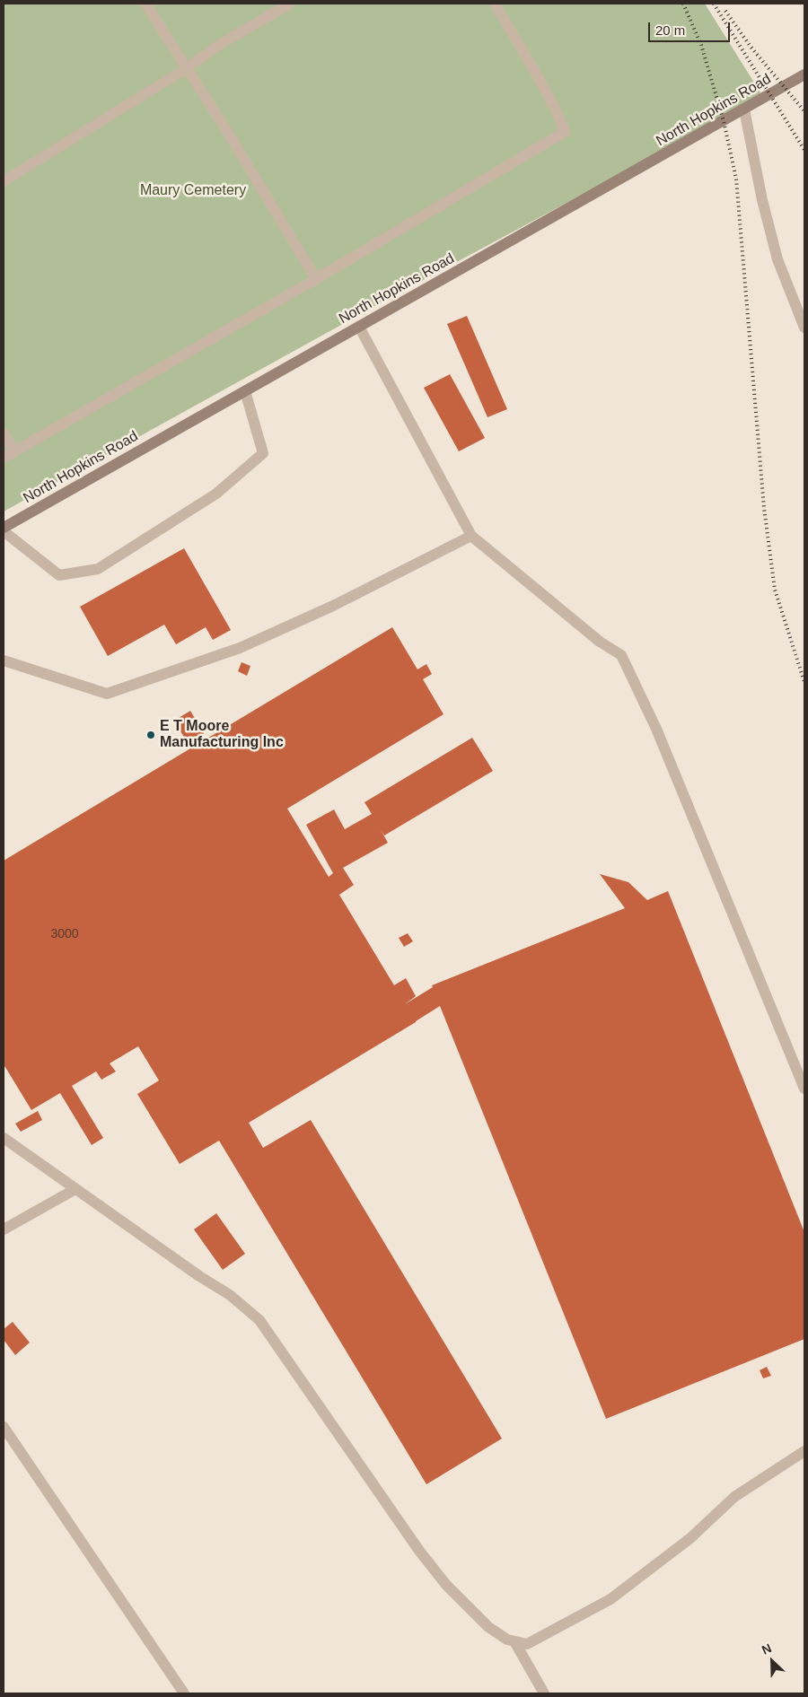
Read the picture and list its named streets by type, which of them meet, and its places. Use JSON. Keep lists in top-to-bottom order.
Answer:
{
  "streets": {
    "main road": ["North Hopkins Road"]
  },
  "parks": ["Maury Cemetery"],
  "places": ["E T Moore Manufacturing Inc"],
  "house_numbers": ["3000"],
  "scale_bar": "20 m",
  "north": "top left"
}
